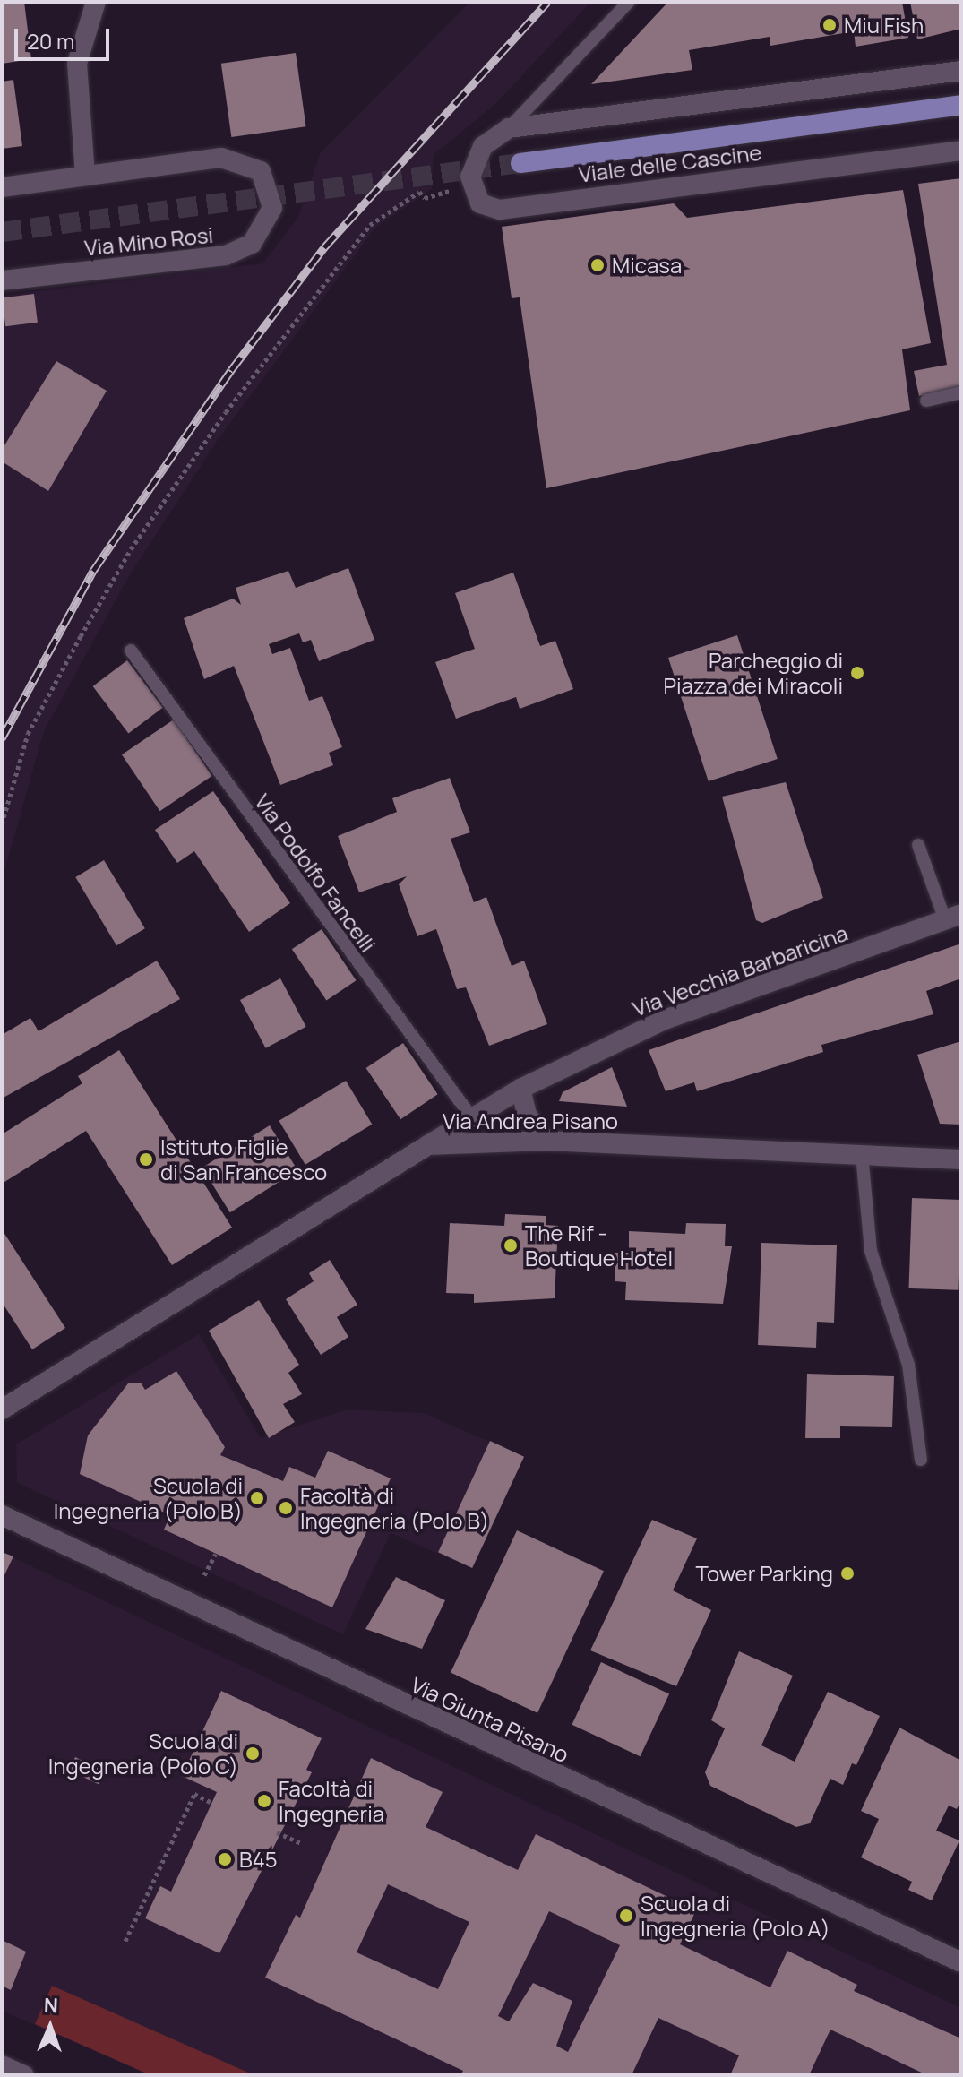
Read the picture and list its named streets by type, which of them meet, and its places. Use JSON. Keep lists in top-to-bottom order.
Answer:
{
  "streets": {
    "main road": ["Viale delle Cascine"],
    "street": [
      "Via Mino Rosi",
      "Via Vecchia Barbaricina",
      "Via Andrea Pisano",
      "Via Giunta Pisano"
    ],
    "lane": ["Via Podolfo Fancelli"]
  },
  "crossings": [
    ["Via Podolfo Fancelli", "Via Vecchia Barbaricina"],
    ["Via Vecchia Barbaricina", "Via Andrea Pisano"]
  ],
  "places": [
    "Miu Fish",
    "Micasa",
    "Parcheggio di Piazza dei Miracoli",
    "Istituto Figlie di San Francesco",
    "The Rif - Boutique Hotel",
    "Scuola di Ingegneria (Polo B)",
    "Facoltà di Ingegneria (Polo B)",
    "Tower Parking",
    "Scuola di Ingegneria (Polo C)",
    "Facoltà di Ingegneria",
    "B45",
    "Scuola di Ingegneria (Polo A)"
  ],
  "scale_bar": "20 m",
  "north": "top"
}
